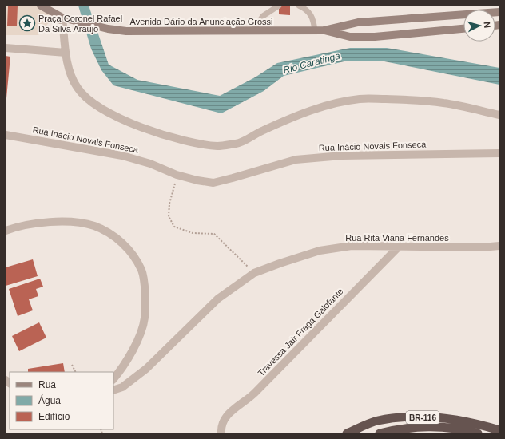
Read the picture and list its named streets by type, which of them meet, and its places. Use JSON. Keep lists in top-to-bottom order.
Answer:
{
  "streets": {
    "highway": ["BR-116"],
    "main road": ["Avenida Dário da Anunciação Grossi"],
    "street": ["Rua Inácio Novais Fonseca", "Rua Rita Viana Fernandes", "Travessa Jair Fraga Galofante"]
  },
  "crossings": [
    ["Rua Rita Viana Fernandes", "Travessa Jair Fraga Galofante"]
  ],
  "water": ["Rio Caratinga"],
  "places": {
    "place": ["Praça Coronel Rafael Da Silva Araujo"]
  },
  "legend": ["Rua", "Água", "Edifício"],
  "north": "right"
}
